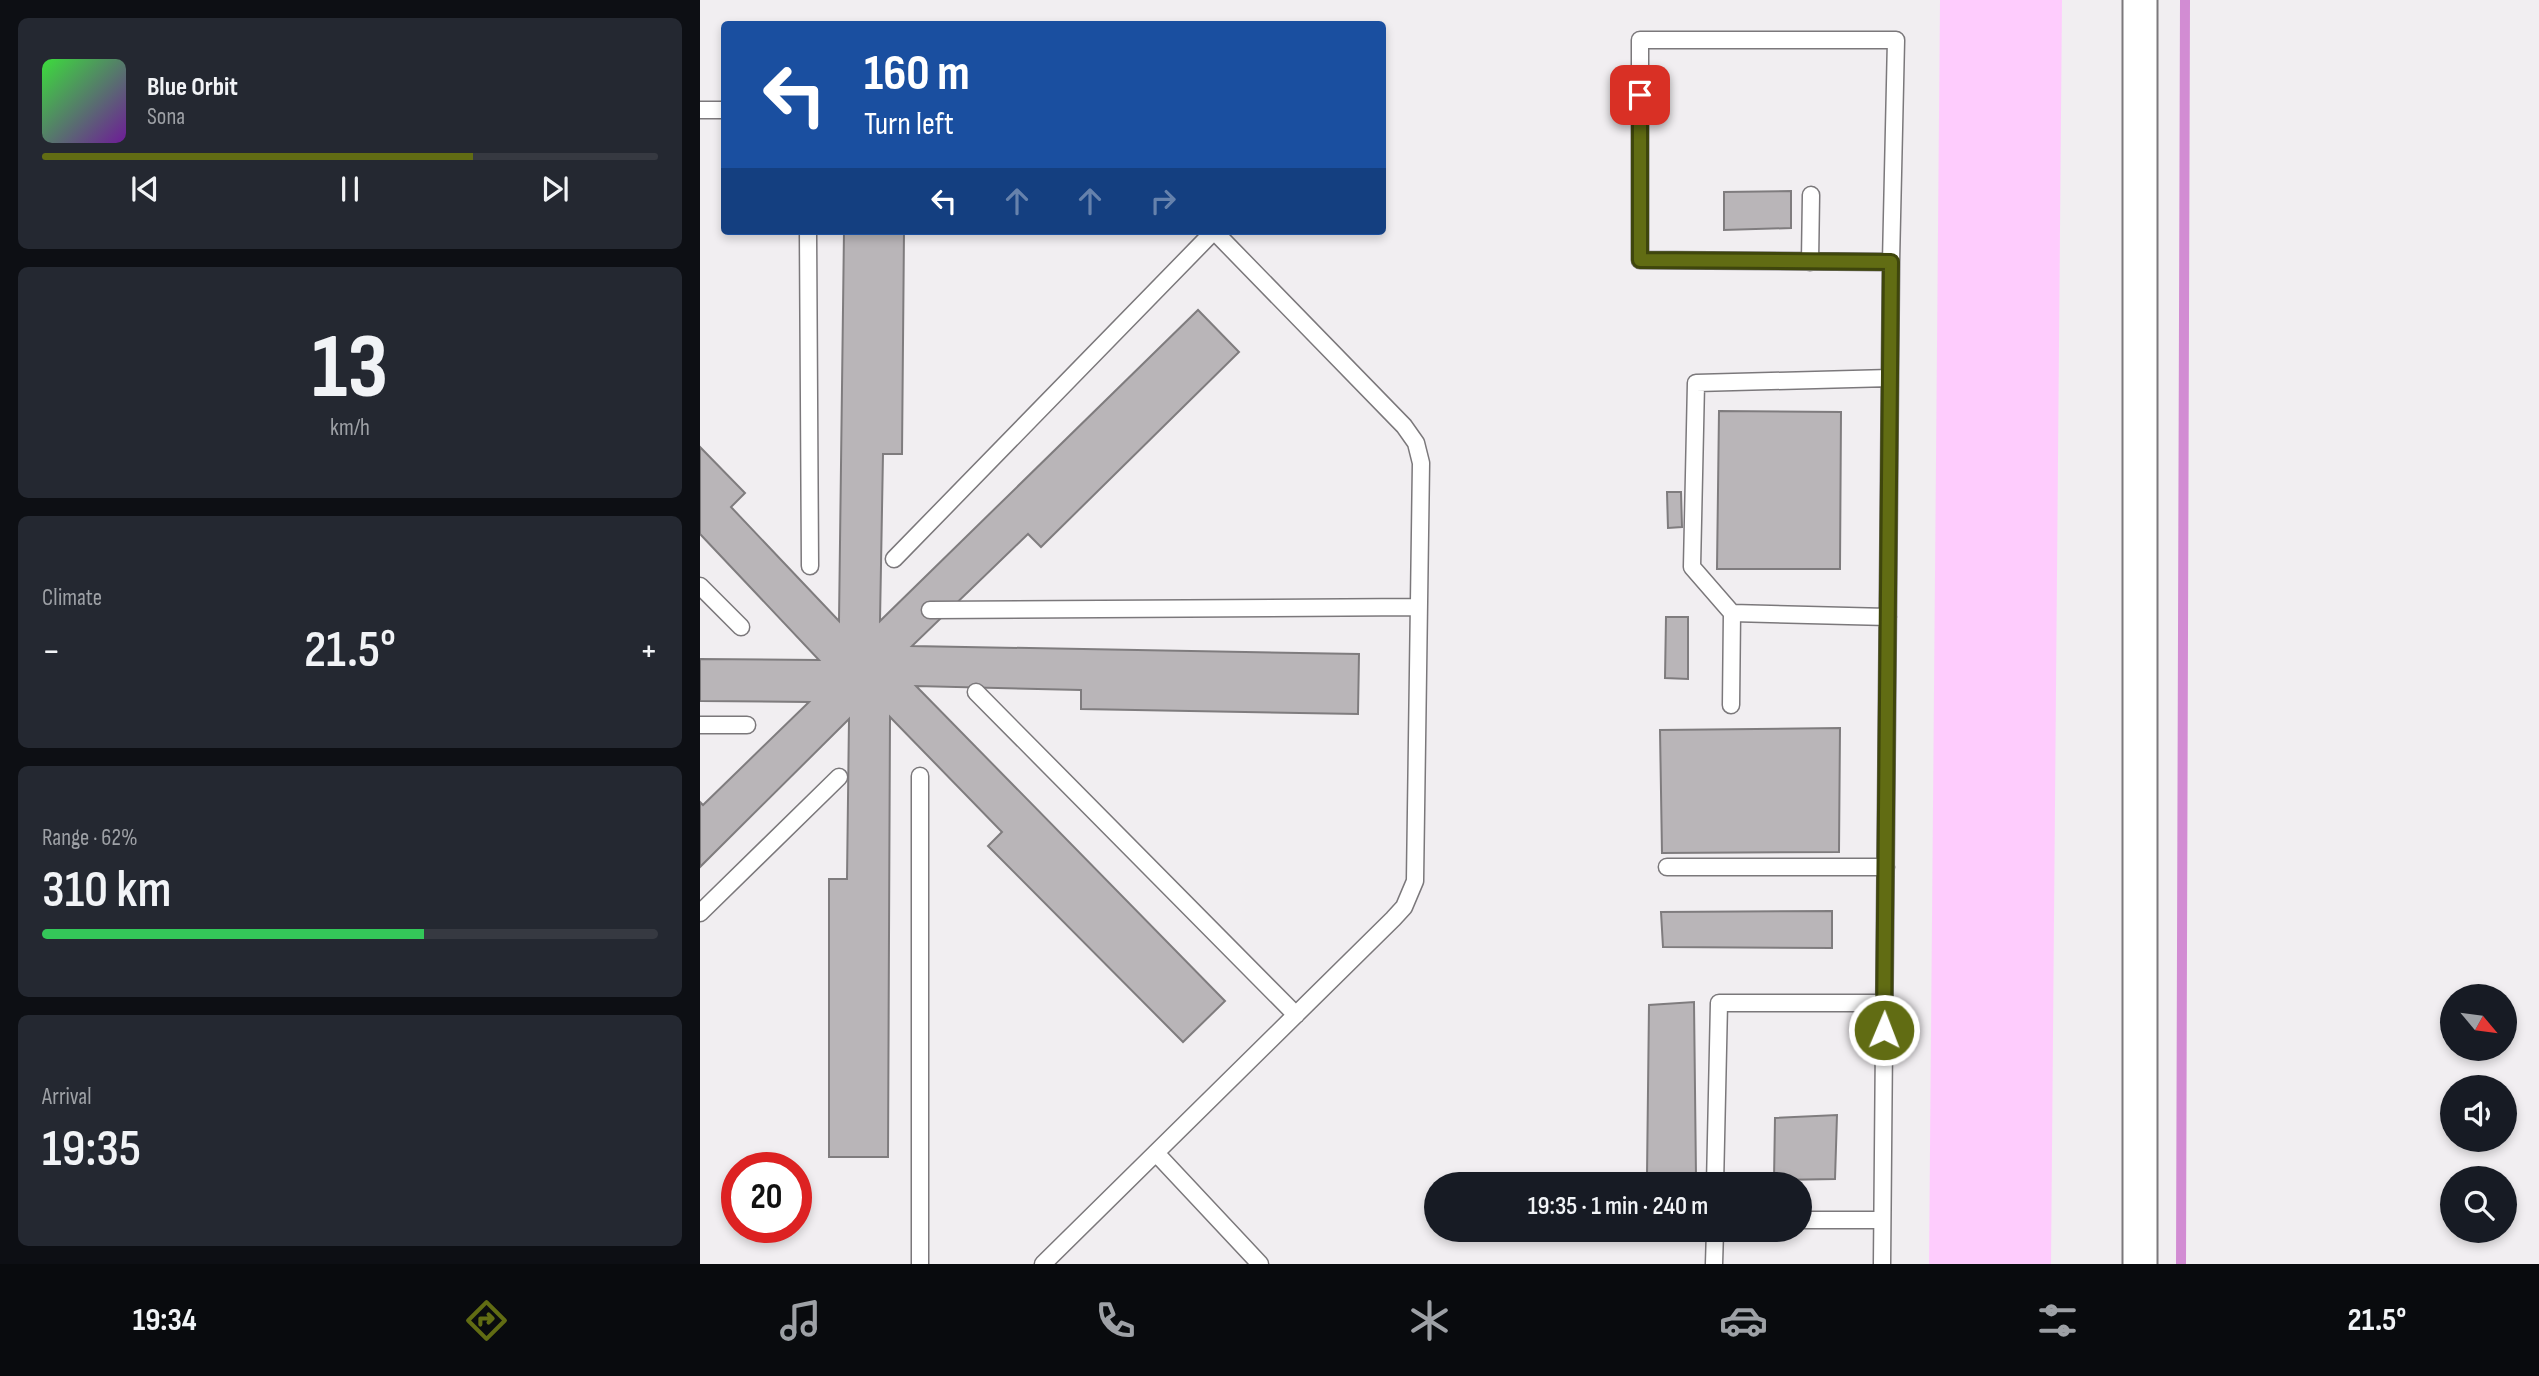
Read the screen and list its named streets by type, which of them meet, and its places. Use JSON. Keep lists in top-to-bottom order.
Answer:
{
  "north": "bottom right",
  "page": {
    "turn": ["160 m", "Turn left"],
    "song": ["Blue Orbit", "Sona"],
    "tile": [
      ["13", "km/h"],
      "Climate",
      ["Range · 62%", "310 km"],
      ["Arrival", "19:35"]
    ],
    "heat": ["−", "21.5°", "+"],
    "limit": "20",
    "trip": "19:35 · 1 min · 240 m",
    "tabs": ["19:34", "21.5°"]
  }
}
